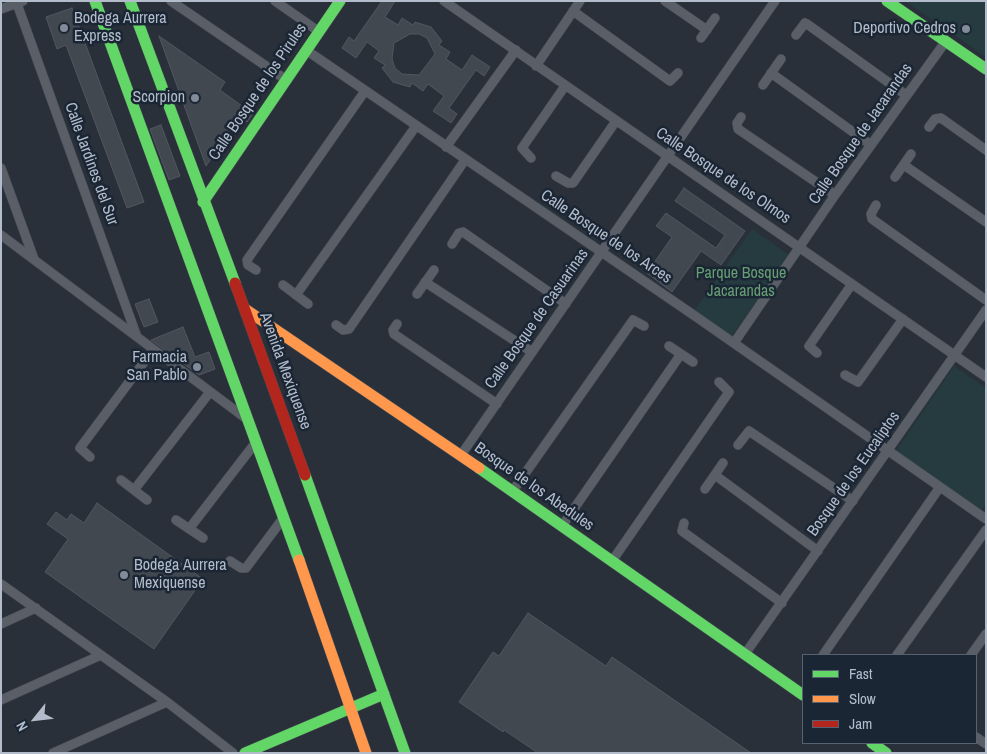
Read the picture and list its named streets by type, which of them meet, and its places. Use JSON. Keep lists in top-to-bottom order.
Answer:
{
  "streets": {
    "main road": ["Calle Bosque de los Pirules", "Avenida Mexiquense", "Bosque de los Abedules"],
    "street": [
      "Calle Bosque de Jacarandas",
      "Calle Jardines del Sur",
      "Calle Bosque de los Olmos",
      "Calle Bosque de los Arces",
      "Calle Bosque de Casuarinas",
      "Bosque de los Eucaliptos"
    ]
  },
  "crossings": [
    ["Calle Bosque de los Pirules", "Calle Bosque de los Arces"],
    ["Calle Bosque de los Pirules", "Avenida Mexiquense"],
    ["Calle Bosque de Jacarandas", "Calle Bosque de los Olmos"],
    ["Calle Bosque de Jacarandas", "Calle Bosque de los Arces"],
    ["Calle Bosque de los Olmos", "Calle Bosque de Casuarinas"],
    ["Calle Bosque de los Olmos", "Bosque de los Eucaliptos"],
    ["Calle Bosque de los Arces", "Calle Bosque de Casuarinas"],
    ["Calle Bosque de los Arces", "Bosque de los Eucaliptos"],
    ["Calle Bosque de Casuarinas", "Bosque de los Abedules"],
    ["Avenida Mexiquense", "Bosque de los Abedules"],
    ["Bosque de los Eucaliptos", "Bosque de los Abedules"]
  ],
  "parks": ["Parque Bosque Jacarandas"],
  "places": [
    "Bodega Aurrera Express",
    "Deportivo Cedros",
    "Scorpion",
    "Farmacia San Pablo",
    "Bodega Aurrera Mexiquense"
  ],
  "legend": ["Fast", "Slow", "Jam"],
  "north": "bottom left"
}
